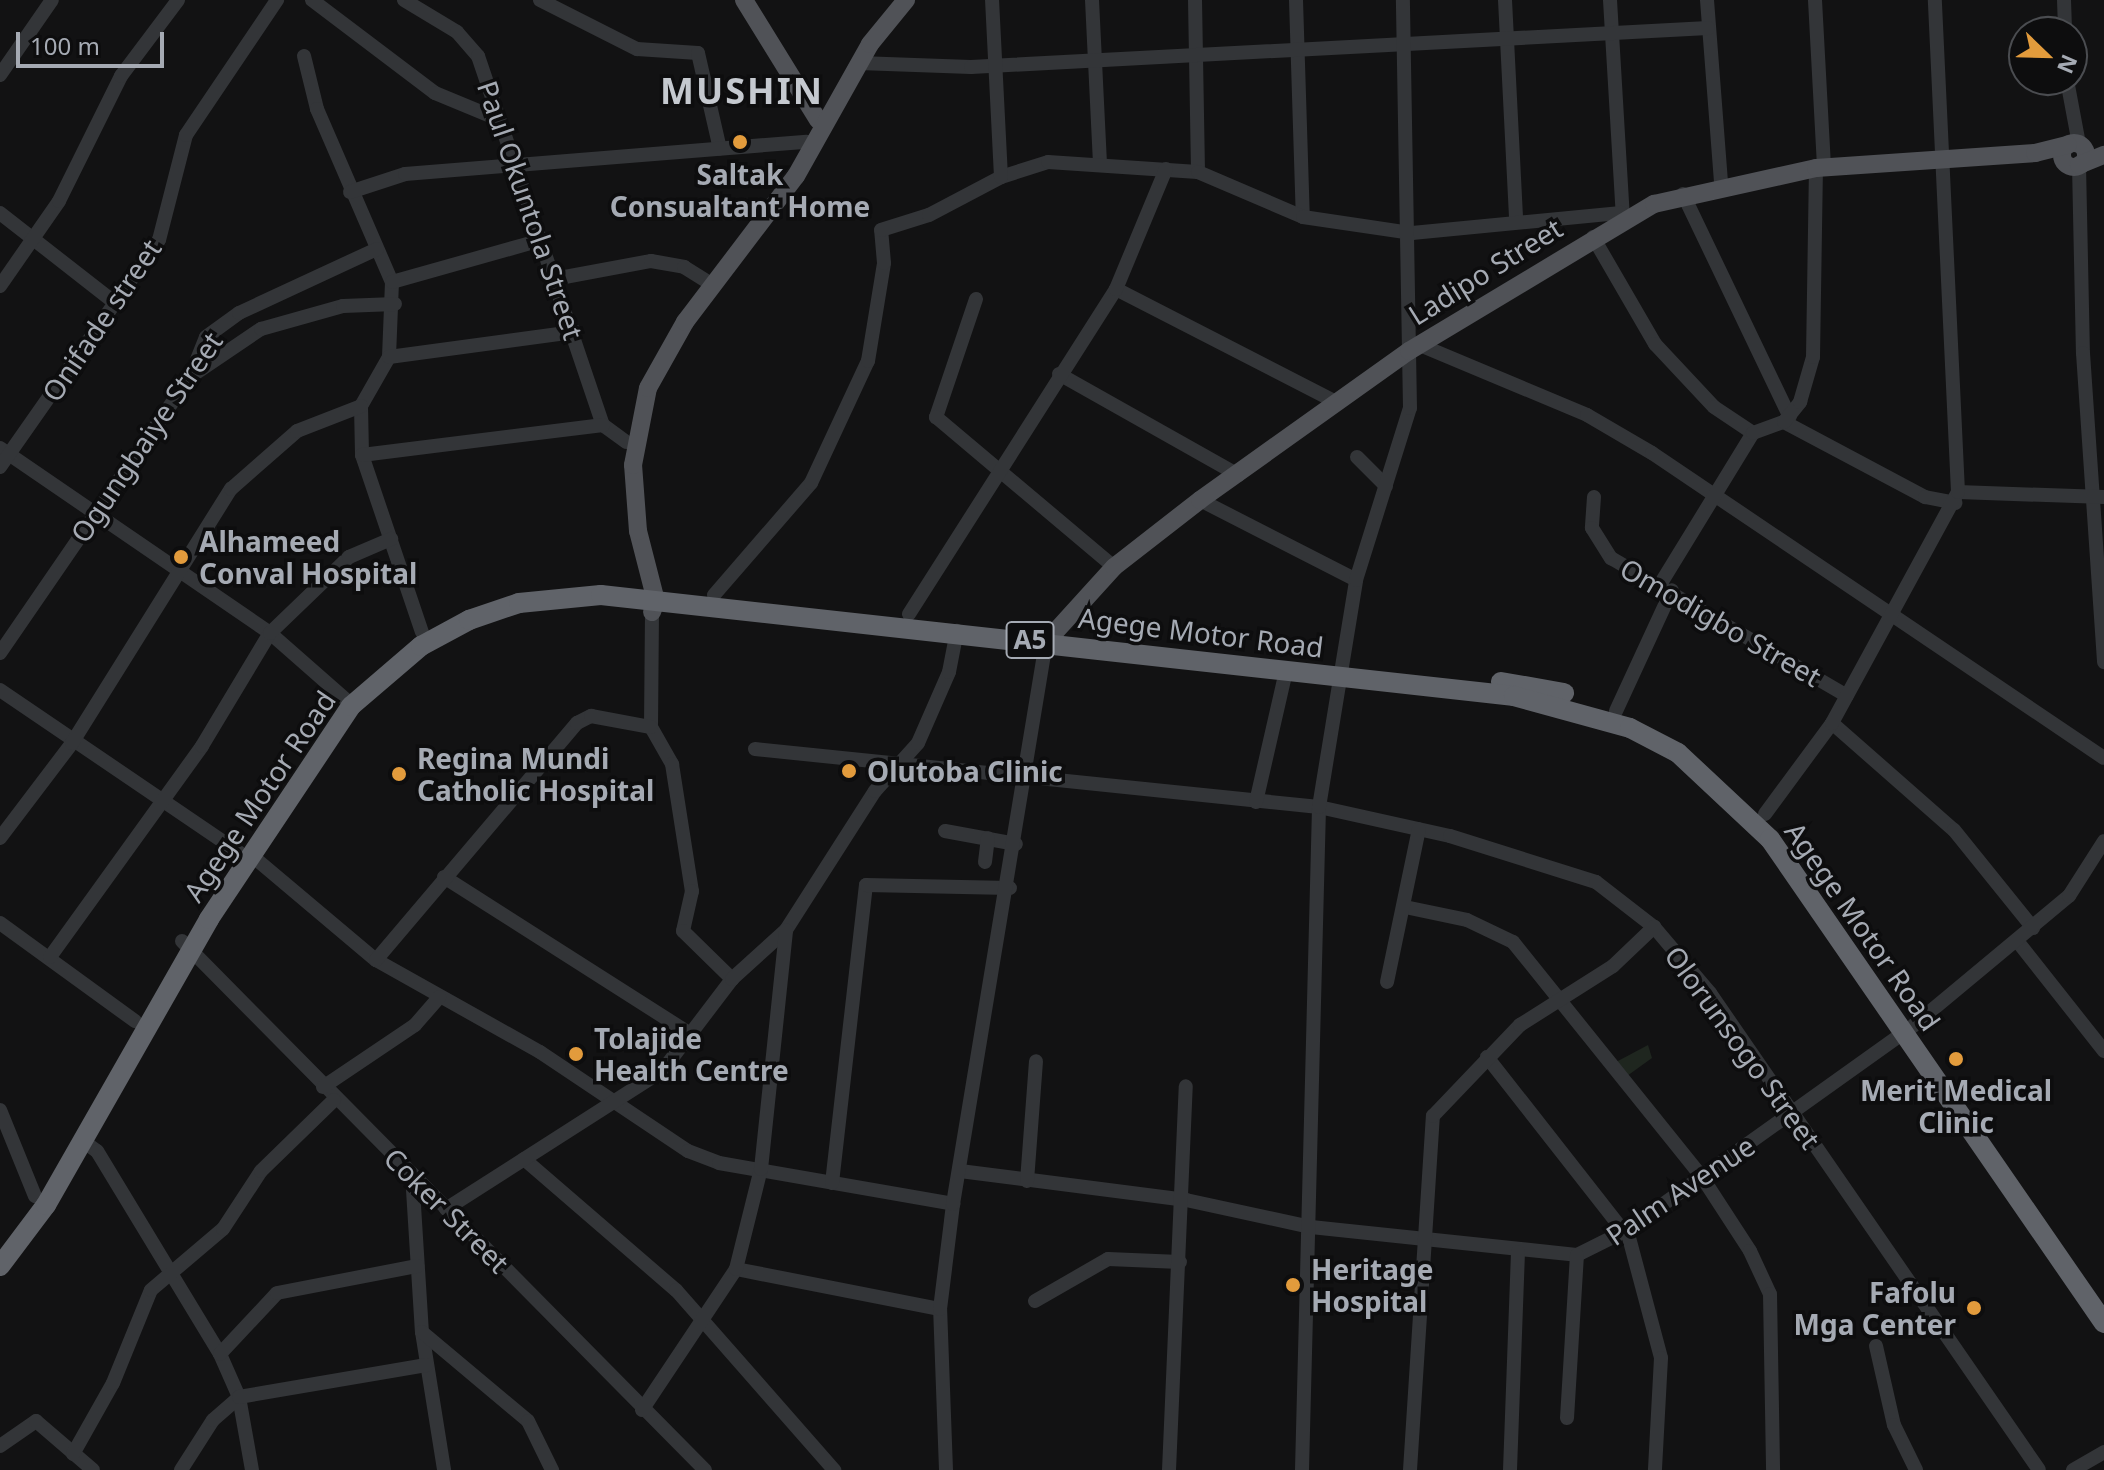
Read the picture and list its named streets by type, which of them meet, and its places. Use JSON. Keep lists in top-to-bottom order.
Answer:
{
  "streets": {
    "highway": ["Agege Motor Road", "A5"],
    "main road": ["Ladipo Street"],
    "street": [
      "Paul Okuntola Street",
      "Onifade street",
      "Ogungbaiye Street",
      "Omodigbo Street",
      "Olorunsogo Street",
      "Palm Avenue",
      "Coker Street"
    ]
  },
  "crossings": [
    ["Ladipo Street", "Agege Motor Road"],
    ["Agege Motor Road", "Palm Avenue"],
    ["Agege Motor Road", "Coker Street"],
    ["Olorunsogo Street", "Palm Avenue"]
  ],
  "districts": ["MUSHIN"],
  "places": [
    "Saltak Consualtant Home",
    "Alhameed Conval Hospital",
    "Olutoba Clinic",
    "Regina Mundi Catholic Hospital",
    "Tolajide Health Centre",
    "Merit Medical Clinic",
    "Heritage Hospital",
    "Fafolu Mga Center"
  ],
  "scale_bar": "100 m",
  "north": "bottom right"
}
